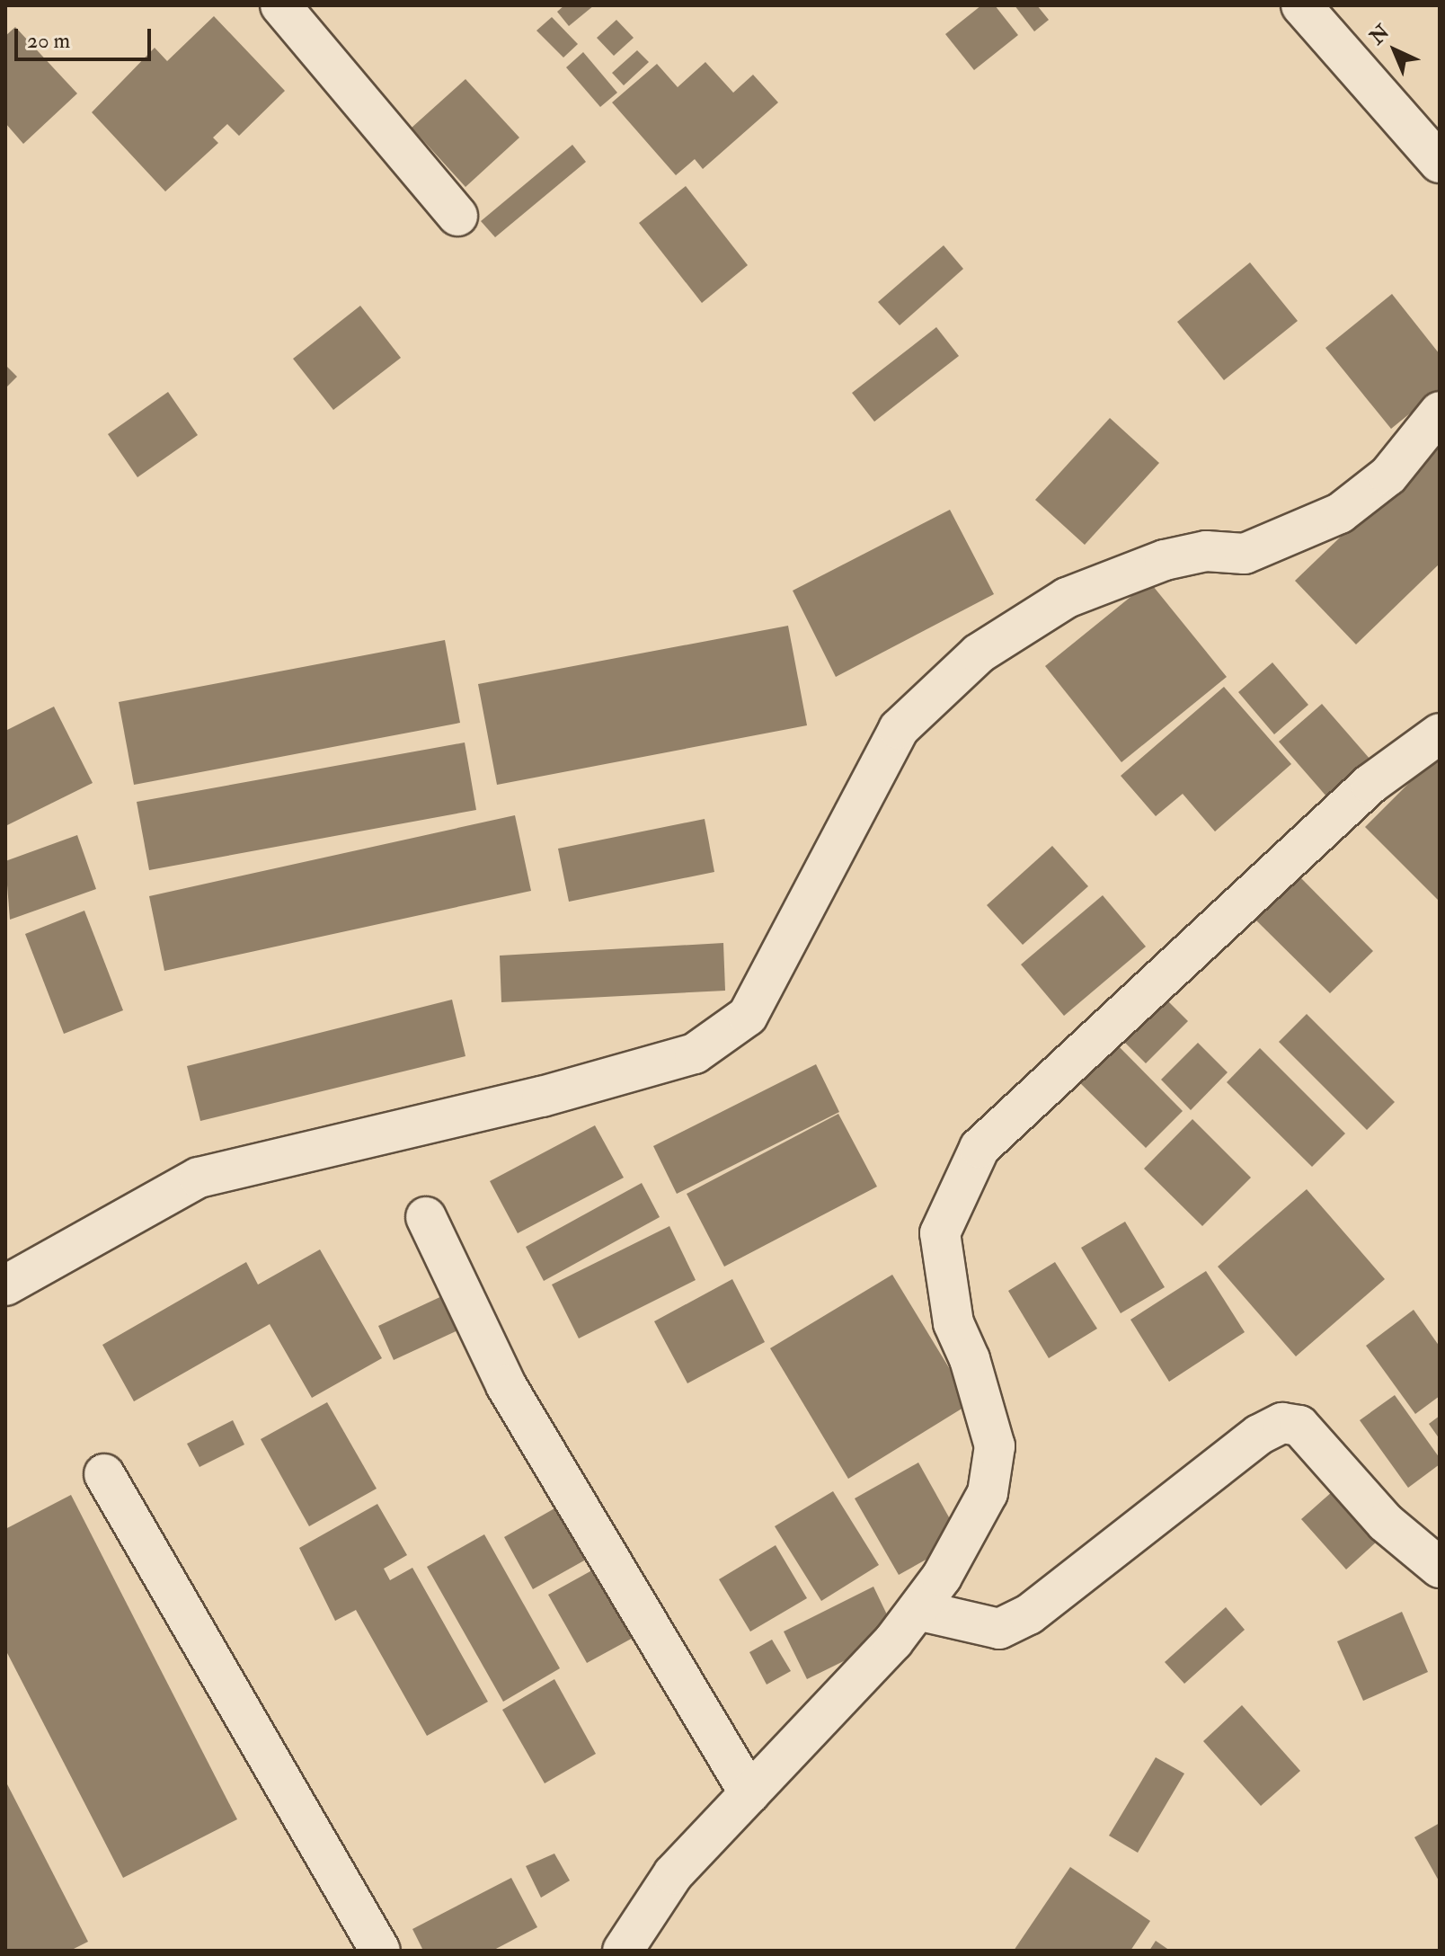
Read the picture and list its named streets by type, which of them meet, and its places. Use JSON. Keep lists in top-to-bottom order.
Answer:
{
  "scale_bar": "20 m",
  "north": "top left"
}
